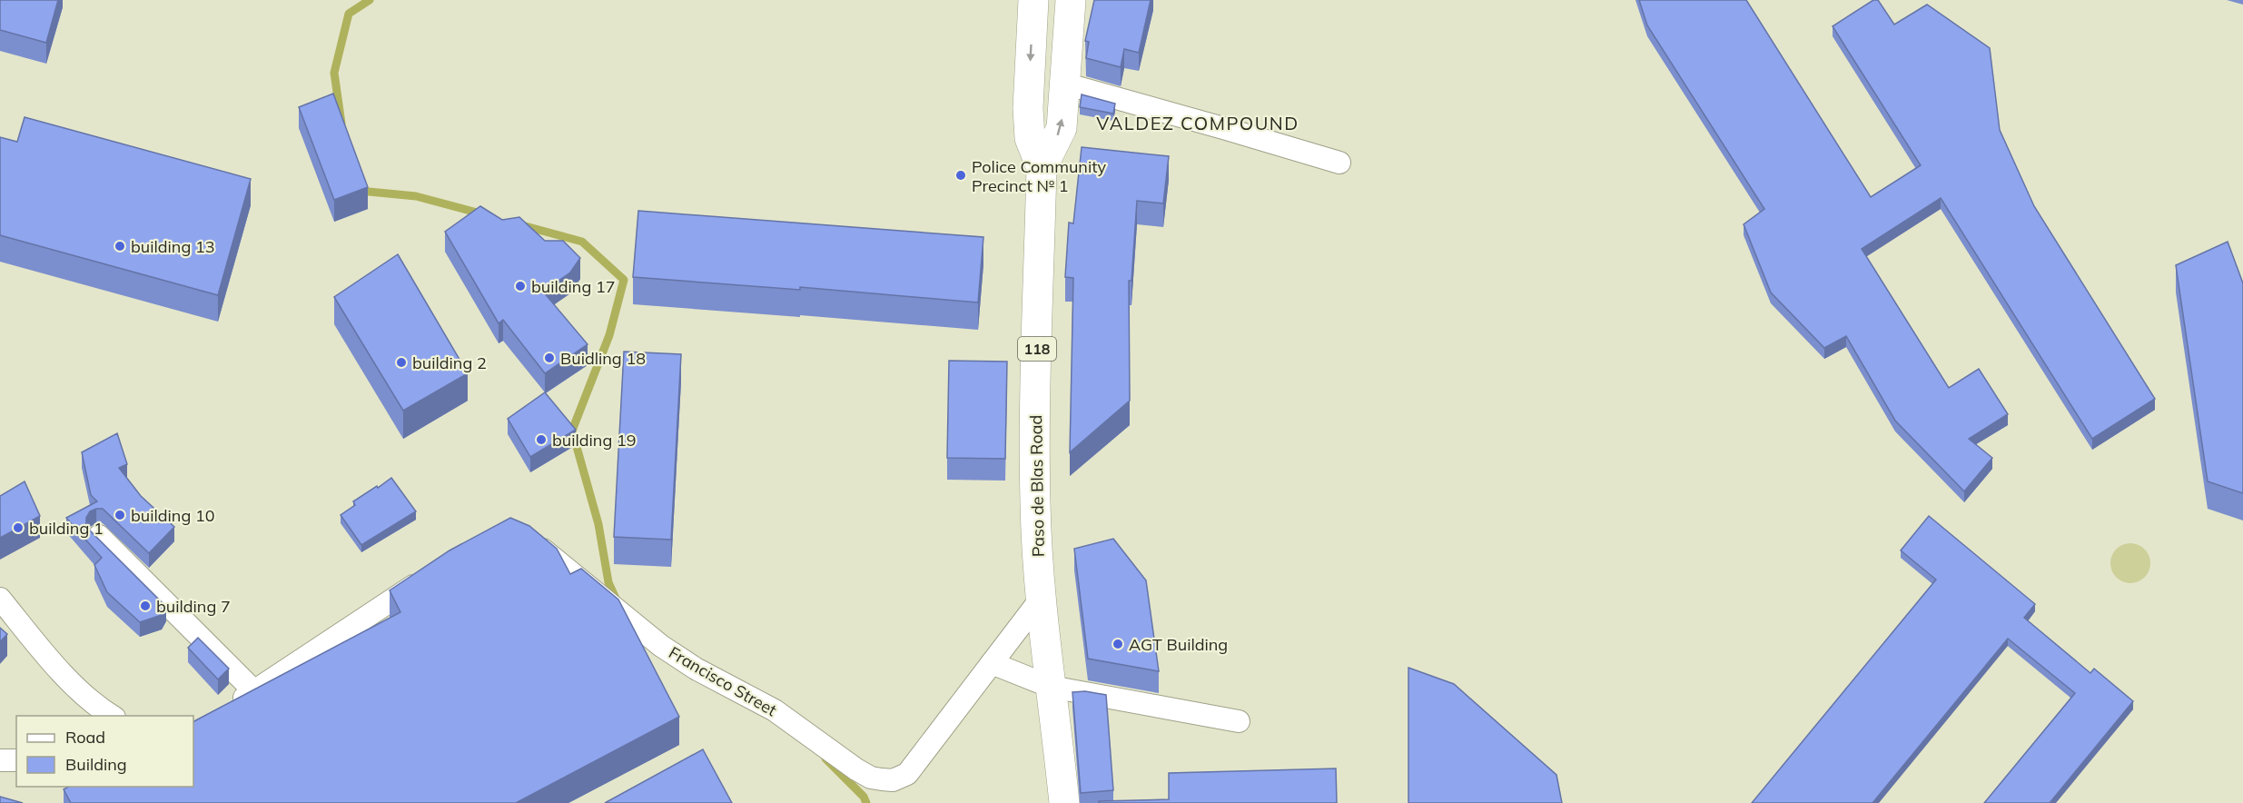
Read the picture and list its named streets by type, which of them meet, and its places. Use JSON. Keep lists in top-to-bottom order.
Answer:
{
  "streets": {
    "main road": ["118", "Paso de Blas Road"],
    "street": ["Francisco Street"]
  },
  "crossings": [
    ["Paso de Blas Road", "Francisco Street"]
  ],
  "districts": ["VALDEZ COMPOUND"],
  "places": [
    "Police Community Precinct № 1",
    "building 13",
    "building 17",
    "Buidling 18",
    "building 2",
    "building 19",
    "building 10",
    "building 1",
    "building 7",
    "AGT Building"
  ],
  "legend": ["Road", "Building"]
}
